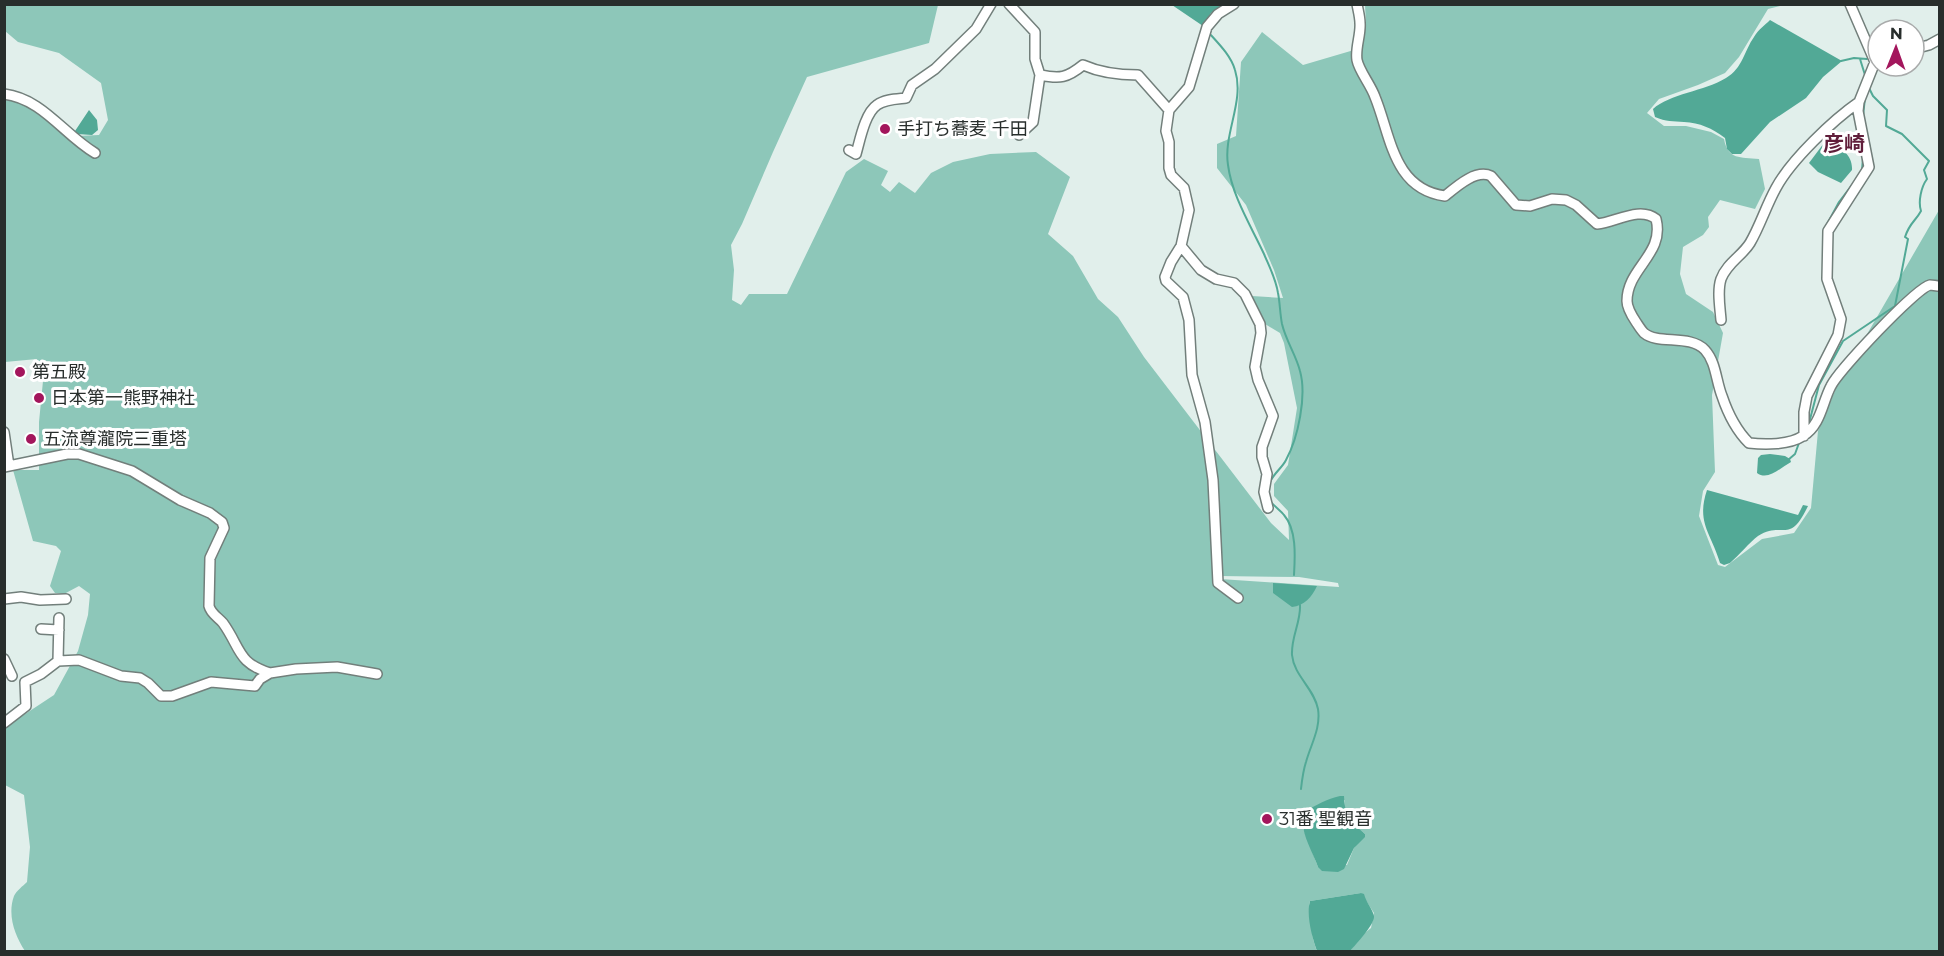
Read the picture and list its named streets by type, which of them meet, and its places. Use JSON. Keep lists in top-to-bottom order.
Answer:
{
  "districts": ["彦崎"],
  "places": [
    "手打ち蕎麦 千田",
    "第五殿",
    "日本第一熊野神社",
    "五流尊瀧院三重塔",
    "31番 聖観音"
  ],
  "north": "top"
}
